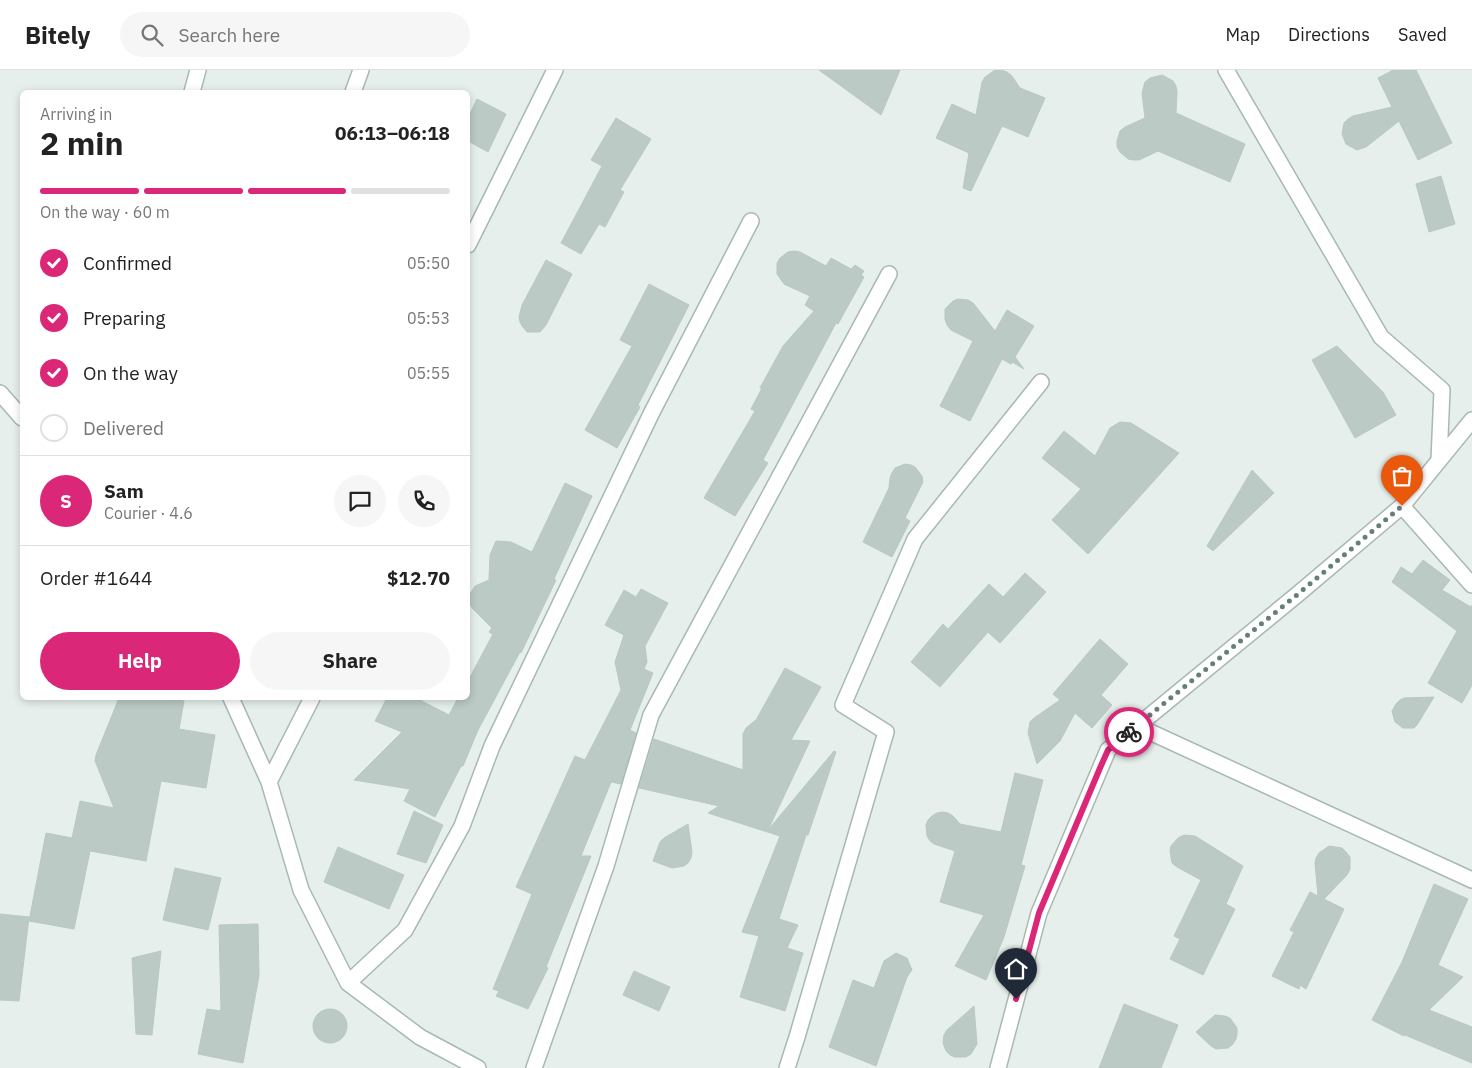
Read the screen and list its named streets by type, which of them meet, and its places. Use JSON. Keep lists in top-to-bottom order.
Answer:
{
  "page": {
    "header": "Bitely",
    "search": "Search here",
    "nav": ["Map", "Directions", "Saved"],
    "heading": ["2 min", "Arriving in", "06:13–06:18"],
    "panel": [
      "Sam",
      "Courier · 4.6",
      "Order #1644",
      "$12.70"
    ],
    "bar": "On the way · 60 m",
    "list": [
      ["Confirmed", "05:50"],
      ["Preparing", "05:53"],
      ["On the way", "05:55"],
      "Delivered"
    ],
    "round": "S",
    "buttons": ["Help", "Share"]
  }
}
